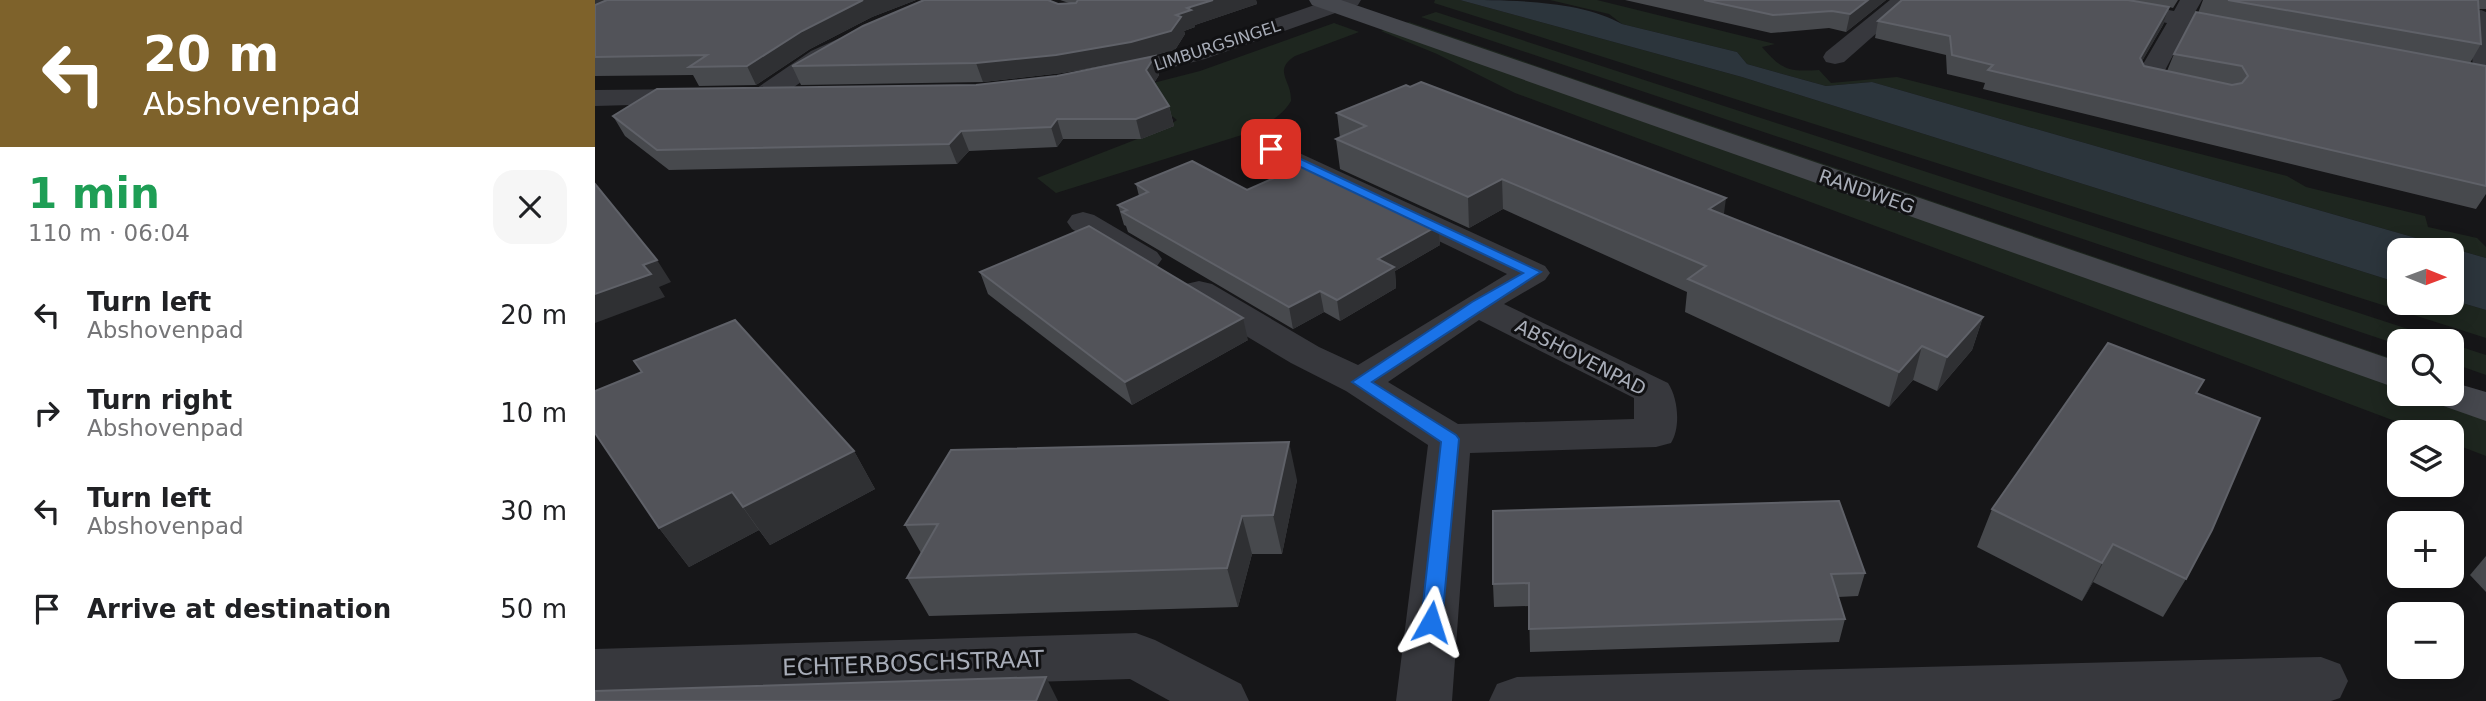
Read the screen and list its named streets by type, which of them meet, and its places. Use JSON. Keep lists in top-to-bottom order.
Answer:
{
  "streets": {
    "street": [
      "LIMBURGSINGEL",
      "RANDWEG",
      "ABSHOVENPAD",
      "ECHTERBOSCHSTRAAT"
    ]
  },
  "crossings": [
    ["LIMBURGSINGEL", "RANDWEG"]
  ],
  "north": "right",
  "page": {
    "turn": ["20 m", "Abshovenpad"],
    "heading": ["1 min", "110 m · 06:04"],
    "map_buttons": ["+", "−"],
    "list": [
      {
        "name": "Turn left",
        "note": "Abshovenpad",
        "value": "20 m"
      },
      {
        "name": "Turn right",
        "note": "Abshovenpad",
        "value": "10 m"
      },
      {
        "name": "Turn left",
        "note": "Abshovenpad",
        "value": "30 m"
      },
      {
        "name": "Arrive at destination",
        "value": "50 m"
      }
    ]
  }
}
